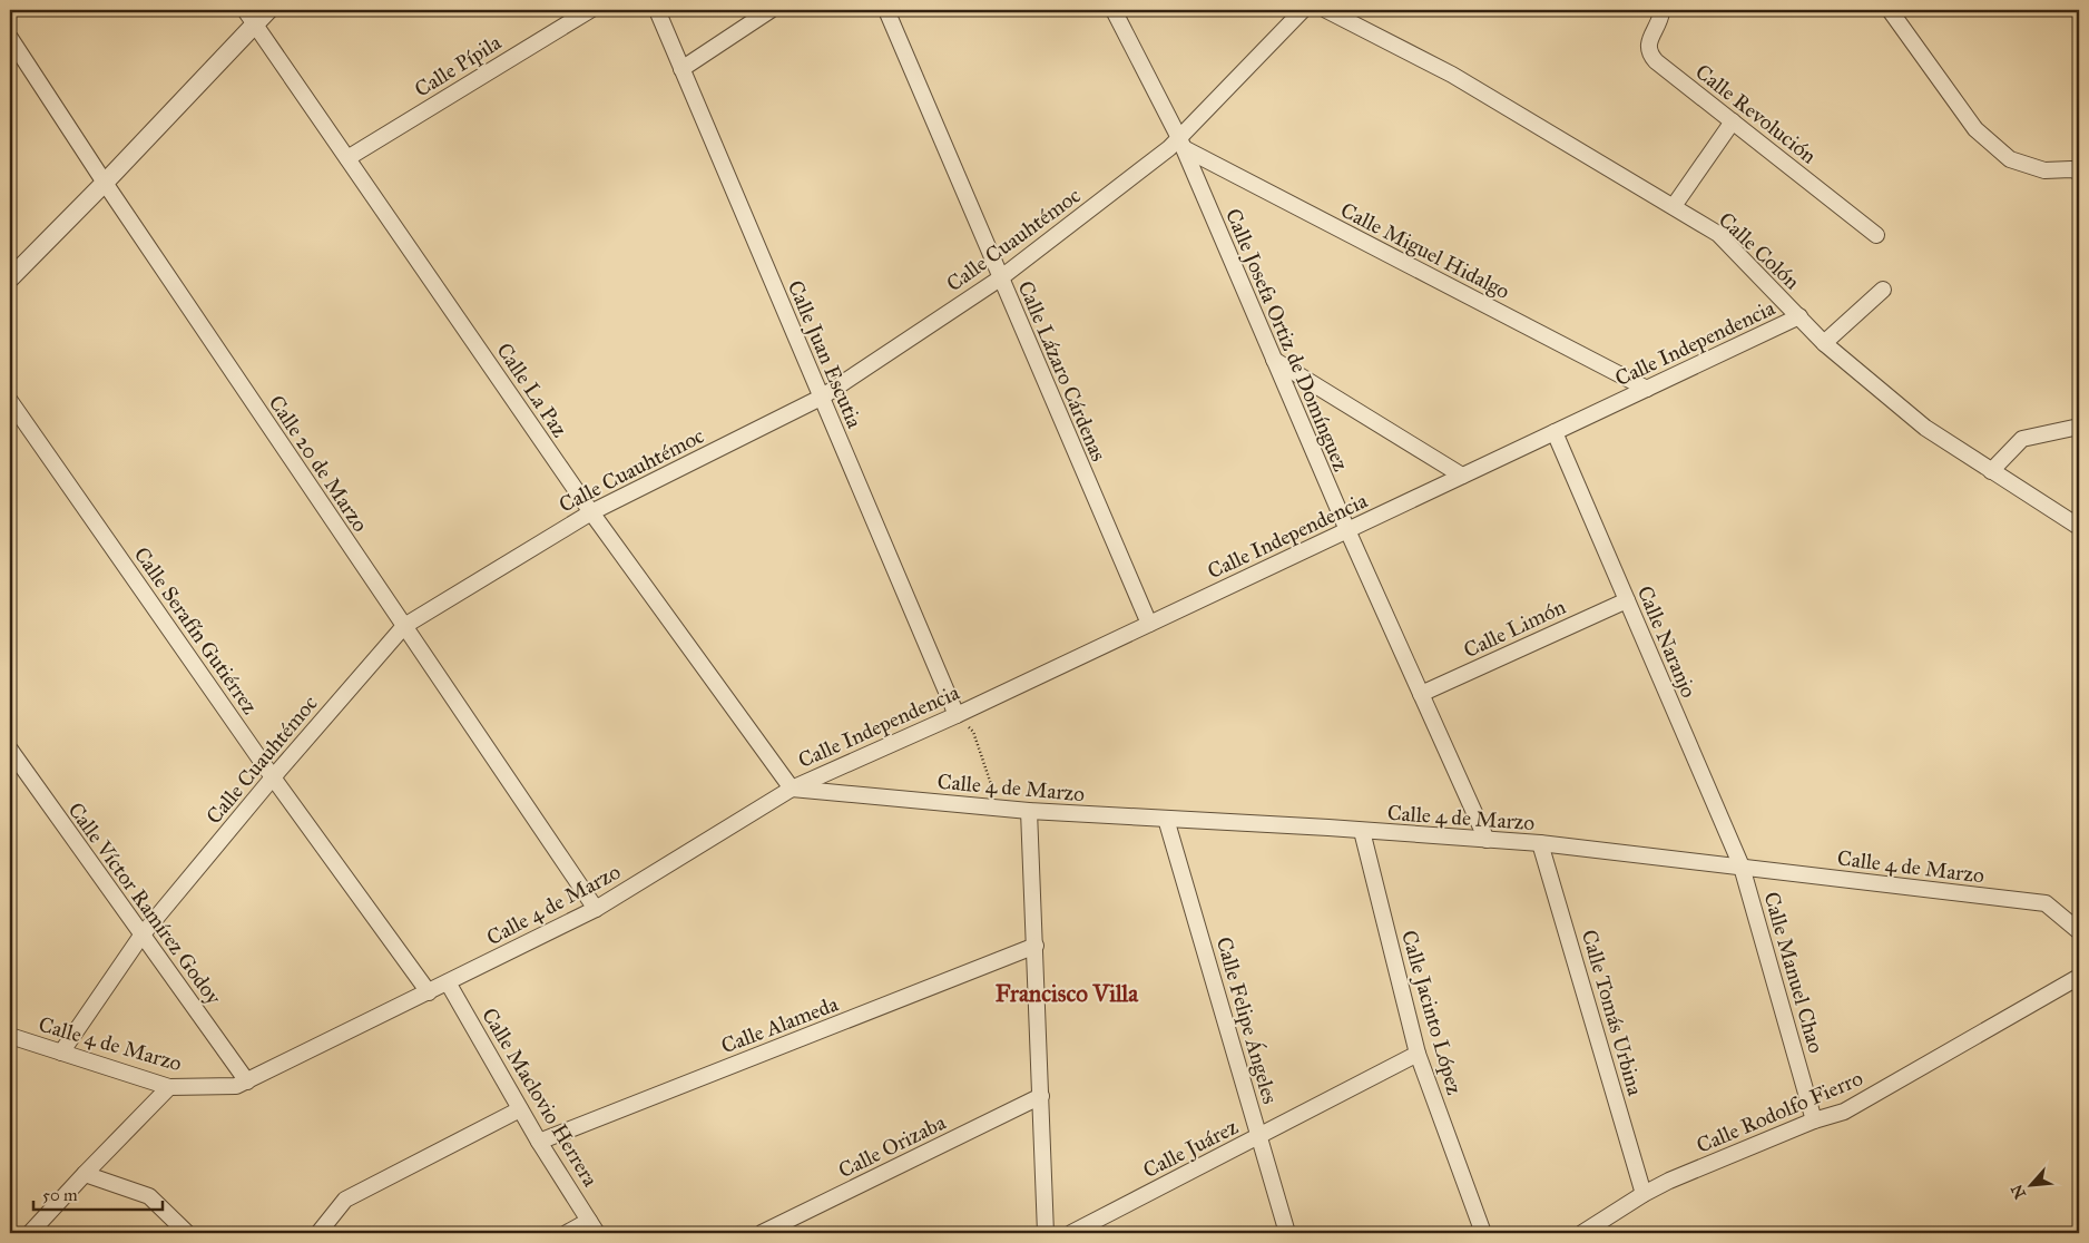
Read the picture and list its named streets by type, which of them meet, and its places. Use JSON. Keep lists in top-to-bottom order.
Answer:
{
  "streets": {
    "street": [
      "Calle Pípila",
      "Calle Revolución",
      "Calle Cuauhtémoc",
      "Calle Miguel Hidalgo",
      "Calle Colón",
      "Calle Josefa Ortiz de Domínguez",
      "Calle Independencia",
      "Calle Juan Escutia",
      "Calle Lázaro Cárdenas",
      "Calle La Paz",
      "Calle 20 de Marzo",
      "Calle Limón",
      "Calle Serafín Gutiérrez",
      "Calle Naranjo",
      "Calle 4 de Marzo",
      "Calle Víctor Ramírez Godoy",
      "Calle Manuel Chao",
      "Calle Jacinto López",
      "Calle Tomás Urbina",
      "Calle Felipe Ángeles",
      "Calle Alameda",
      "Calle Maclovio Herrera",
      "Calle Rodolfo Fierro",
      "Calle Orizaba",
      "Calle Juárez"
    ]
  },
  "crossings": [
    ["Calle Pípila", "Calle La Paz"],
    ["Calle Cuauhtémoc", "Calle Miguel Hidalgo"],
    ["Calle Cuauhtémoc", "Calle Josefa Ortiz de Domínguez"],
    ["Calle Cuauhtémoc", "Calle Juan Escutia"],
    ["Calle Cuauhtémoc", "Calle Lázaro Cárdenas"],
    ["Calle Cuauhtémoc", "Calle La Paz"],
    ["Calle Cuauhtémoc", "Calle 20 de Marzo"],
    ["Calle Cuauhtémoc", "Calle Serafín Gutiérrez"],
    ["Calle Cuauhtémoc", "Calle 4 de Marzo"],
    ["Calle Cuauhtémoc", "Calle Víctor Ramírez Godoy"],
    ["Calle Miguel Hidalgo", "Calle Josefa Ortiz de Domínguez"],
    ["Calle Miguel Hidalgo", "Calle Independencia"],
    ["Calle Colón", "Calle Independencia"],
    ["Calle Josefa Ortiz de Domínguez", "Calle Independencia"],
    ["Calle Josefa Ortiz de Domínguez", "Calle Limón"],
    ["Calle Josefa Ortiz de Domínguez", "Calle 4 de Marzo"],
    ["Calle Independencia", "Calle Juan Escutia"],
    ["Calle Independencia", "Calle Lázaro Cárdenas"],
    ["Calle Independencia", "Calle La Paz"],
    ["Calle Independencia", "Calle Naranjo"],
    ["Calle Independencia", "Calle 4 de Marzo"],
    ["Calle La Paz", "Calle 4 de Marzo"],
    ["Calle 20 de Marzo", "Calle 4 de Marzo"],
    ["Calle Limón", "Calle Naranjo"],
    ["Calle Serafín Gutiérrez", "Calle 4 de Marzo"],
    ["Calle Naranjo", "Calle 4 de Marzo"],
    ["Calle Naranjo", "Calle Manuel Chao"],
    ["Calle 4 de Marzo", "Calle Víctor Ramírez Godoy"],
    ["Calle 4 de Marzo", "Calle Manuel Chao"],
    ["Calle 4 de Marzo", "Calle Jacinto López"],
    ["Calle 4 de Marzo", "Calle Tomás Urbina"],
    ["Calle 4 de Marzo", "Calle Felipe Ángeles"],
    ["Calle 4 de Marzo", "Calle Maclovio Herrera"],
    ["Calle Manuel Chao", "Calle Rodolfo Fierro"],
    ["Calle Jacinto López", "Calle Juárez"],
    ["Calle Tomás Urbina", "Calle Rodolfo Fierro"],
    ["Calle Felipe Ángeles", "Calle Juárez"],
    ["Calle Alameda", "Calle Maclovio Herrera"]
  ],
  "districts": ["Francisco Villa"],
  "scale_bar": "50 m",
  "north": "bottom left"
}
